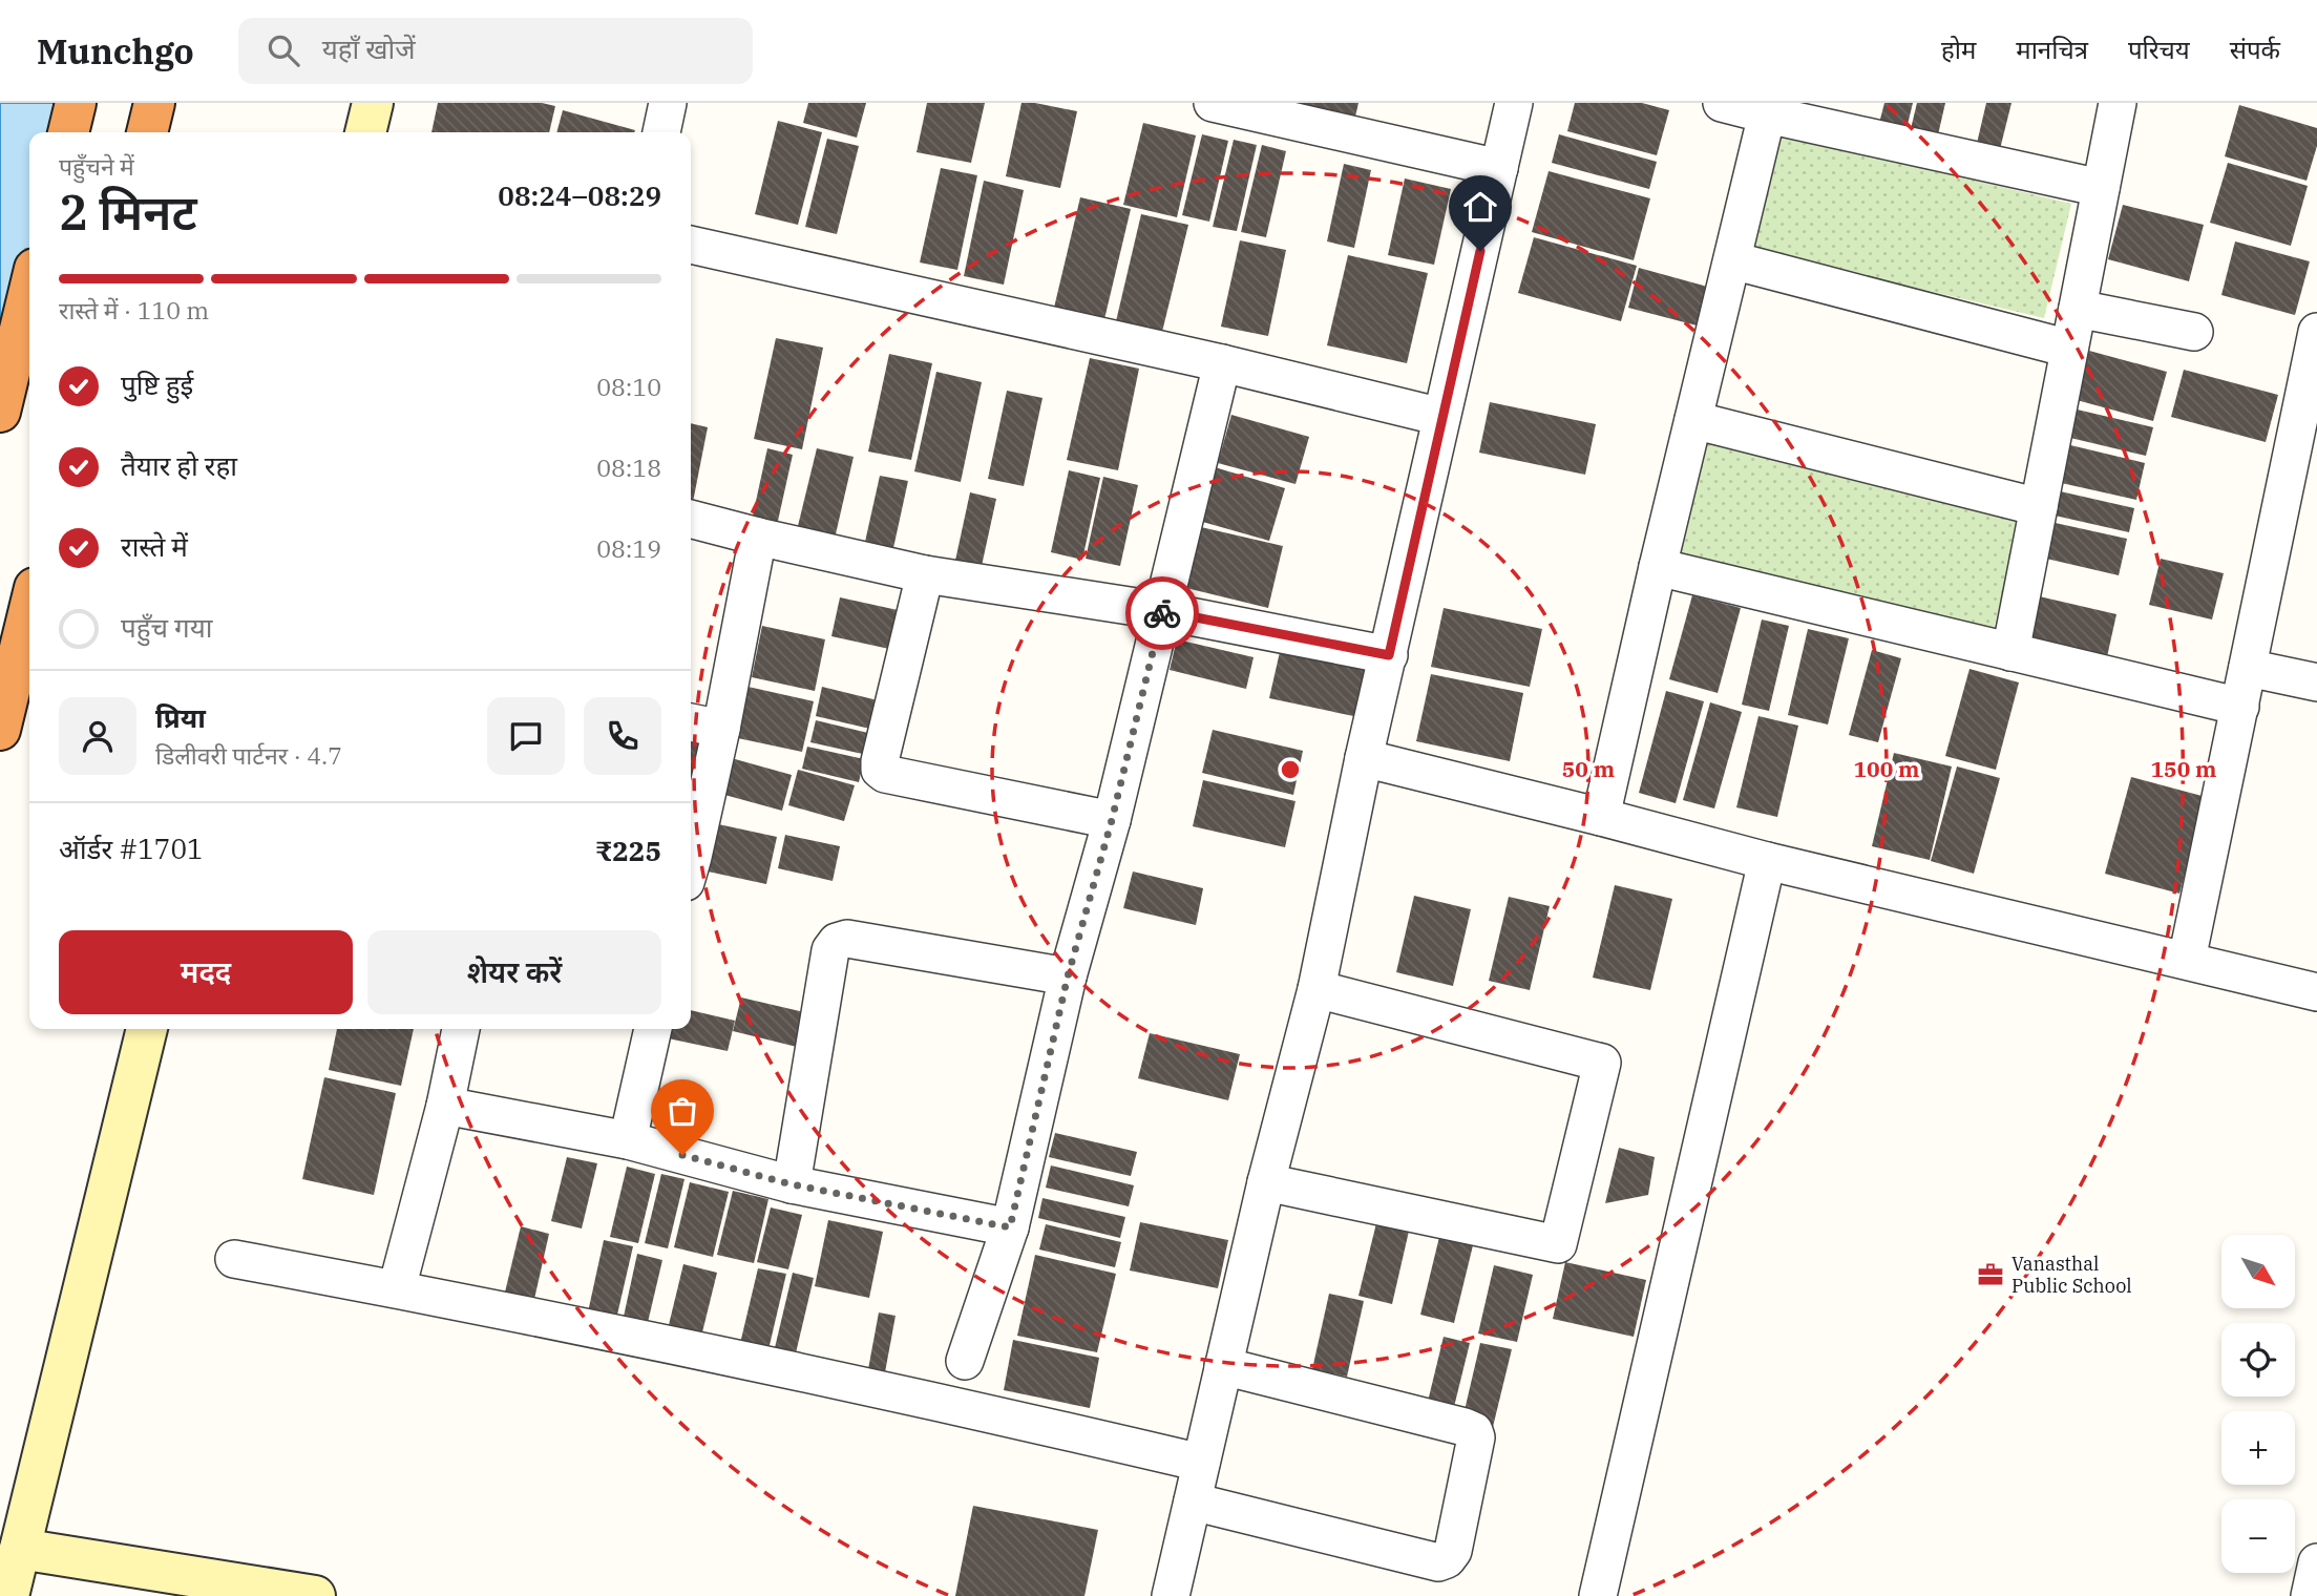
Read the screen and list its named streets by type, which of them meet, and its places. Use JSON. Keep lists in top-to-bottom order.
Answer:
{
  "places": {
    "office": ["Vanasthal Public School"]
  },
  "north": "bottom right",
  "page": {
    "header": "Munchgo",
    "search": "यहाँ खोजें",
    "nav": [
      "होम",
      "मानचित्र",
      "परिचय",
      "संपर्क"
    ],
    "heading": ["2 मिनट", "पहुँचने में", "08:24–08:29"],
    "panel": [
      "प्रिया",
      "डिलीवरी पार्टनर · 4.7",
      "ऑर्डर #1701",
      "₹225"
    ],
    "bar": "रास्ते में · 110 m",
    "list": [
      ["पुष्टि हुई", "08:10"],
      ["तैयार हो रहा", "08:18"],
      ["रास्ते में", "08:19"],
      "पहुँच गया"
    ],
    "buttons": ["मदद", "शेयर करें"],
    "map_buttons": ["+", "−"]
  },
  "rings": ["50 m", "100 m", "150 m"]
}
